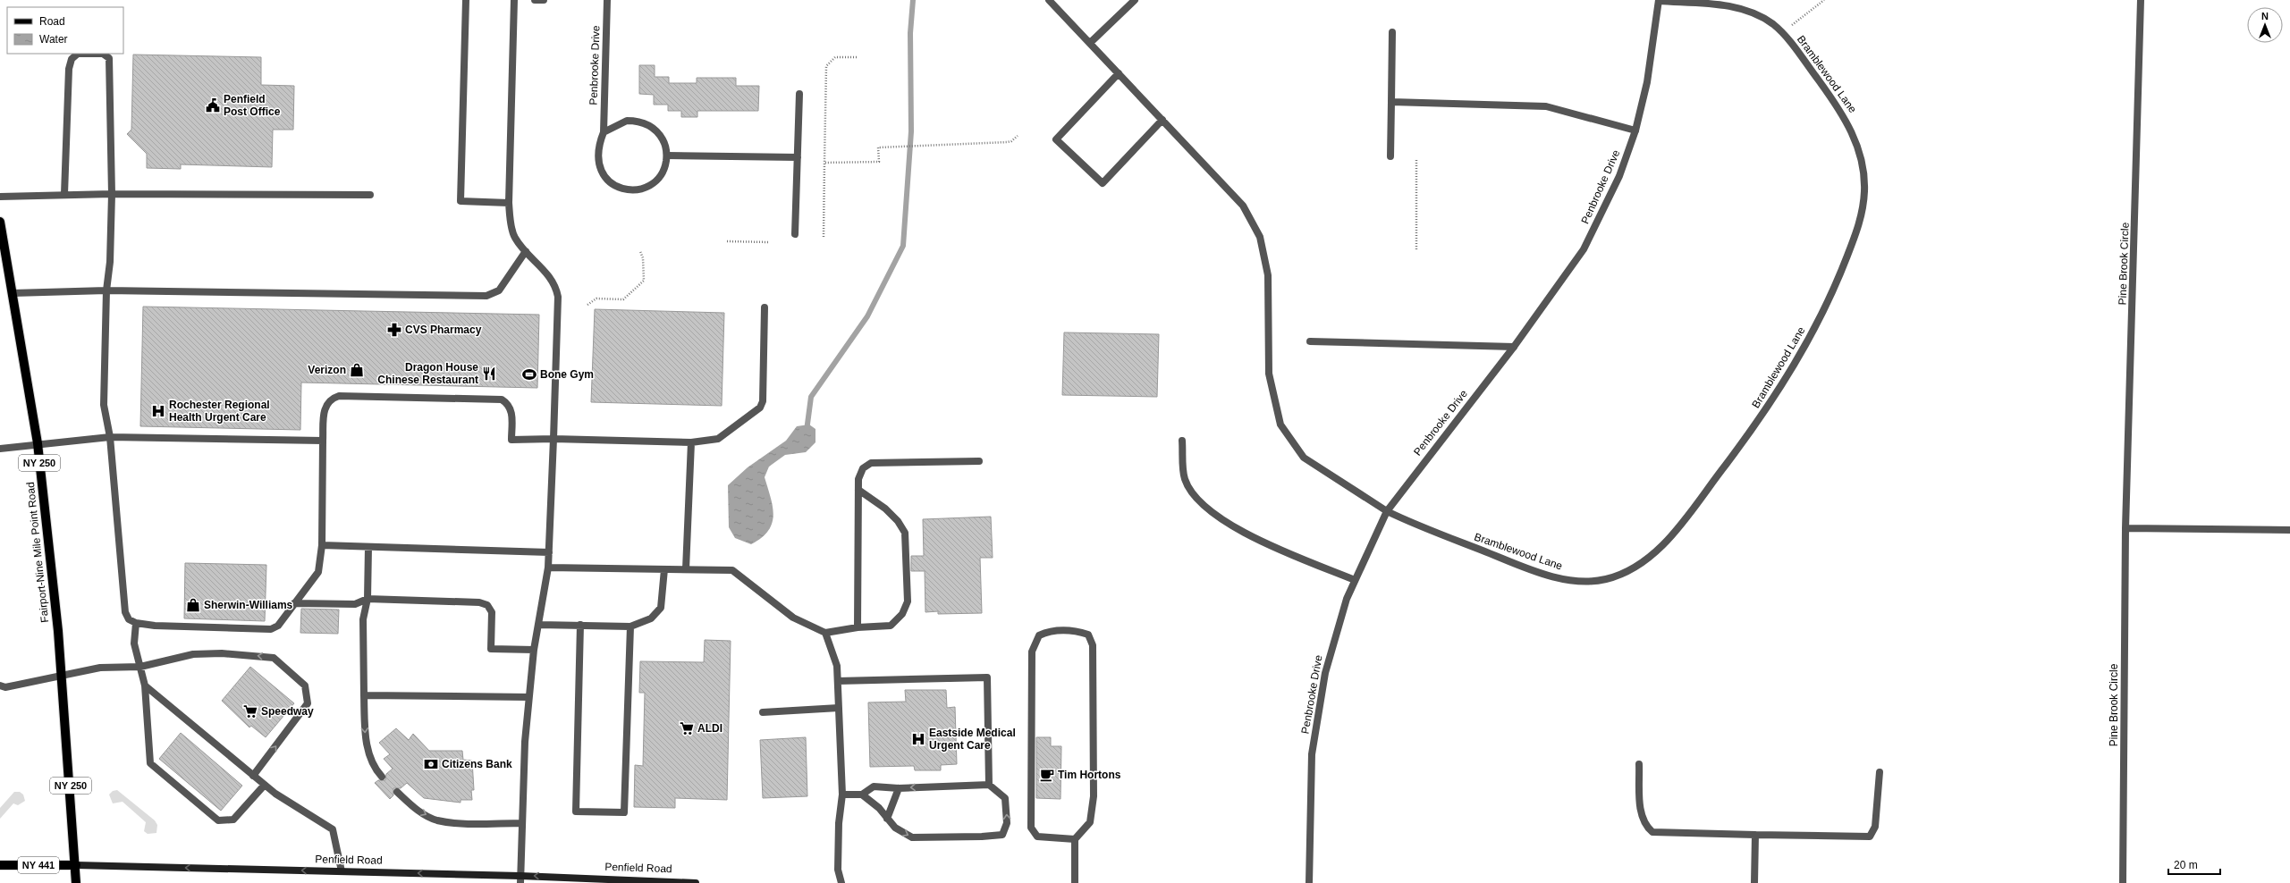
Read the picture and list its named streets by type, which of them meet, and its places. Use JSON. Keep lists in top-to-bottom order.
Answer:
{
  "streets": {
    "main road": [
      "NY 250",
      "Fairport-Nine Mile Point Road",
      "Penfield Road",
      "NY 441"
    ],
    "street": ["Penbrooke Drive", "Bramblewood Lane", "Pine Brook Circle"]
  },
  "crossings": [
    ["Penbrooke Drive", "Bramblewood Lane"],
    ["Fairport-Nine Mile Point Road", "Penfield Road"]
  ],
  "one_way": ["Penfield Road"],
  "places": {
    "public building": ["Penfield Post Office"],
    "pharmacy": ["CVS Pharmacy"],
    "shop": ["Verizon", "Sherwin-Williams"],
    "restaurant": ["Dragon House Chinese Restaurant"],
    "sports": ["Bone Gym"],
    "hospital": ["Rochester Regional Health Urgent Care", "Eastside Medical Urgent Care"],
    "supermarket": ["Speedway", "ALDI"],
    "bank": ["Citizens Bank"],
    "cafe": ["Tim Hortons"]
  },
  "legend": ["Road", "Water"],
  "scale_bar": "20 m",
  "north": "top"
}
